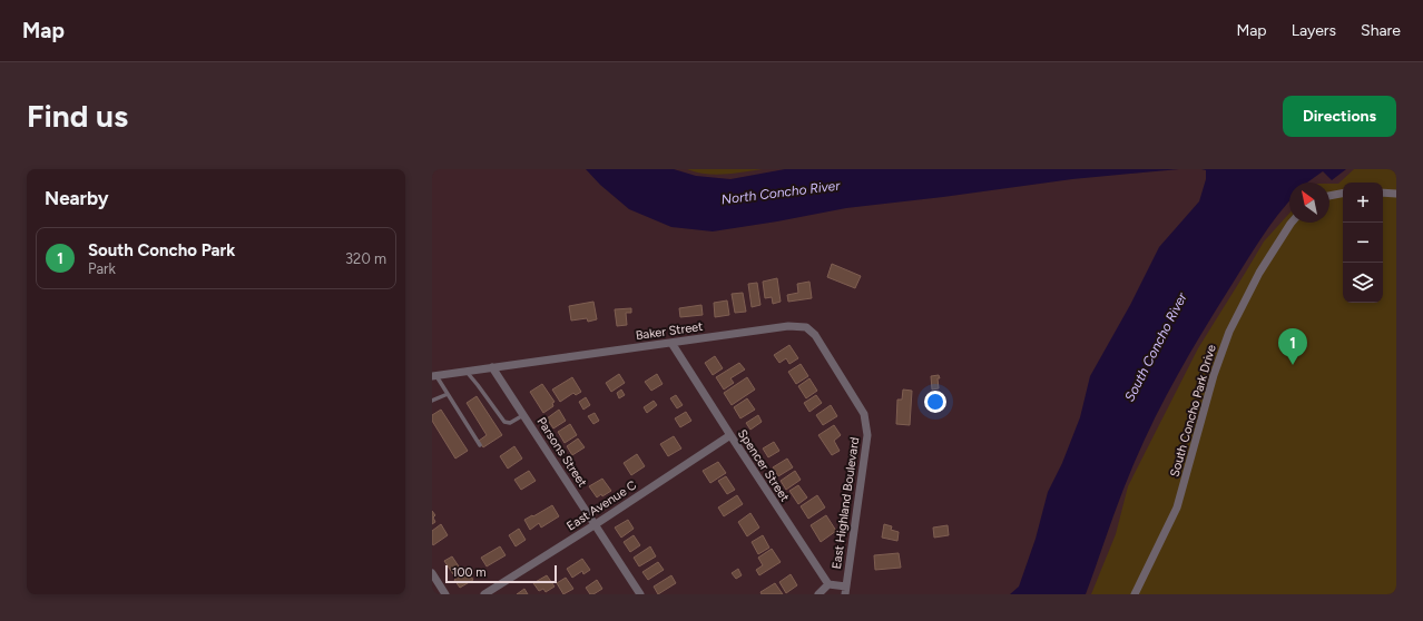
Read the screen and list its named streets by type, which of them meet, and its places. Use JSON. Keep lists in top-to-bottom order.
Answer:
{
  "streets": {
    "street": [
      "Baker Street",
      "South Concho Park Drive",
      "Parsons Street",
      "Spencer Street",
      "East Highland Boulevard",
      "East Avenue C"
    ]
  },
  "crossings": [
    ["Baker Street", "Parsons Street"],
    ["Baker Street", "Spencer Street"],
    ["Baker Street", "East Highland Boulevard"],
    ["Parsons Street", "East Avenue C"],
    ["Spencer Street", "East Avenue C"]
  ],
  "water": ["North Concho River", "South Concho River"],
  "scale_bar": "100 m",
  "north": "top left",
  "page": {
    "header": "Map",
    "nav": ["Map", "Layers", "Share"],
    "buttons": "Directions",
    "title": "Find us",
    "heading": "Nearby",
    "map_buttons": ["+", "−"],
    "list": [
      {
        "mark": "1",
        "name": "South Concho Park",
        "note": "Park",
        "value": "320 m"
      }
    ],
    "pins": "1",
    "scale": "100 m"
  }
}
